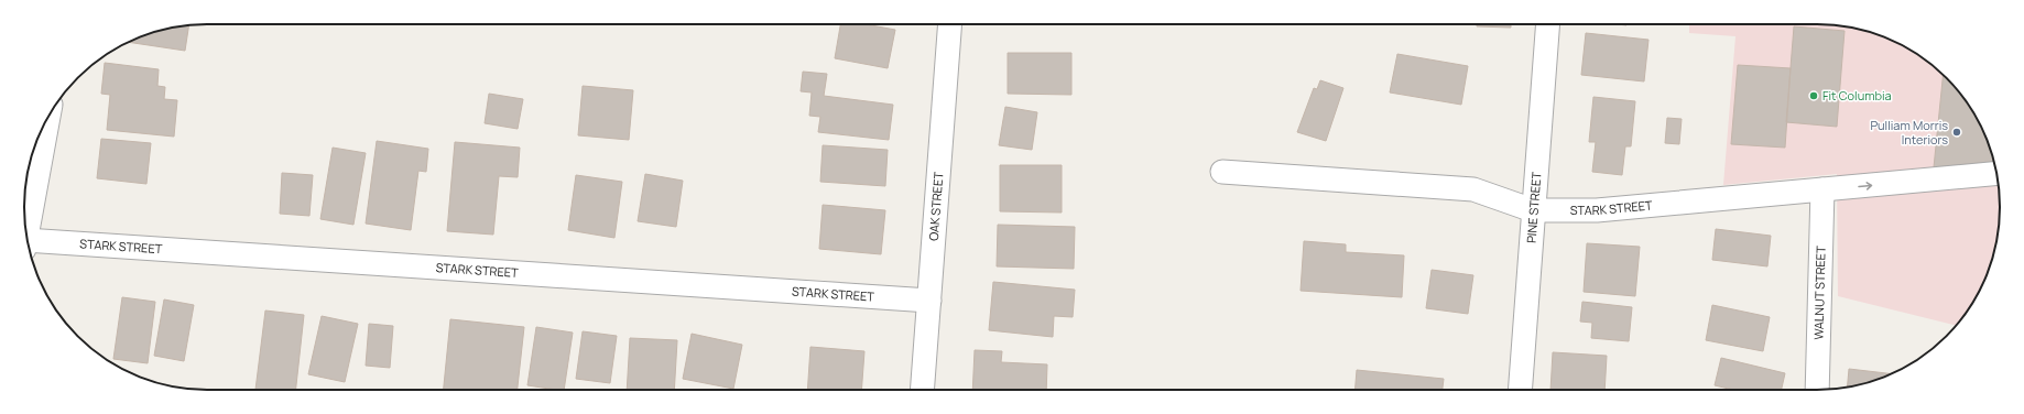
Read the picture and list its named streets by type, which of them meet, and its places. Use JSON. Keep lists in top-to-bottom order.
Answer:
{
  "streets": {
    "street": [
      "OAK STREET",
      "PINE STREET",
      "STARK STREET",
      "WALNUT STREET"
    ]
  },
  "crossings": [
    ["OAK STREET", "STARK STREET"],
    ["PINE STREET", "STARK STREET"],
    ["STARK STREET", "WALNUT STREET"]
  ],
  "places": ["Fit Columbia", "Pulliam Morris Interiors"]
}
